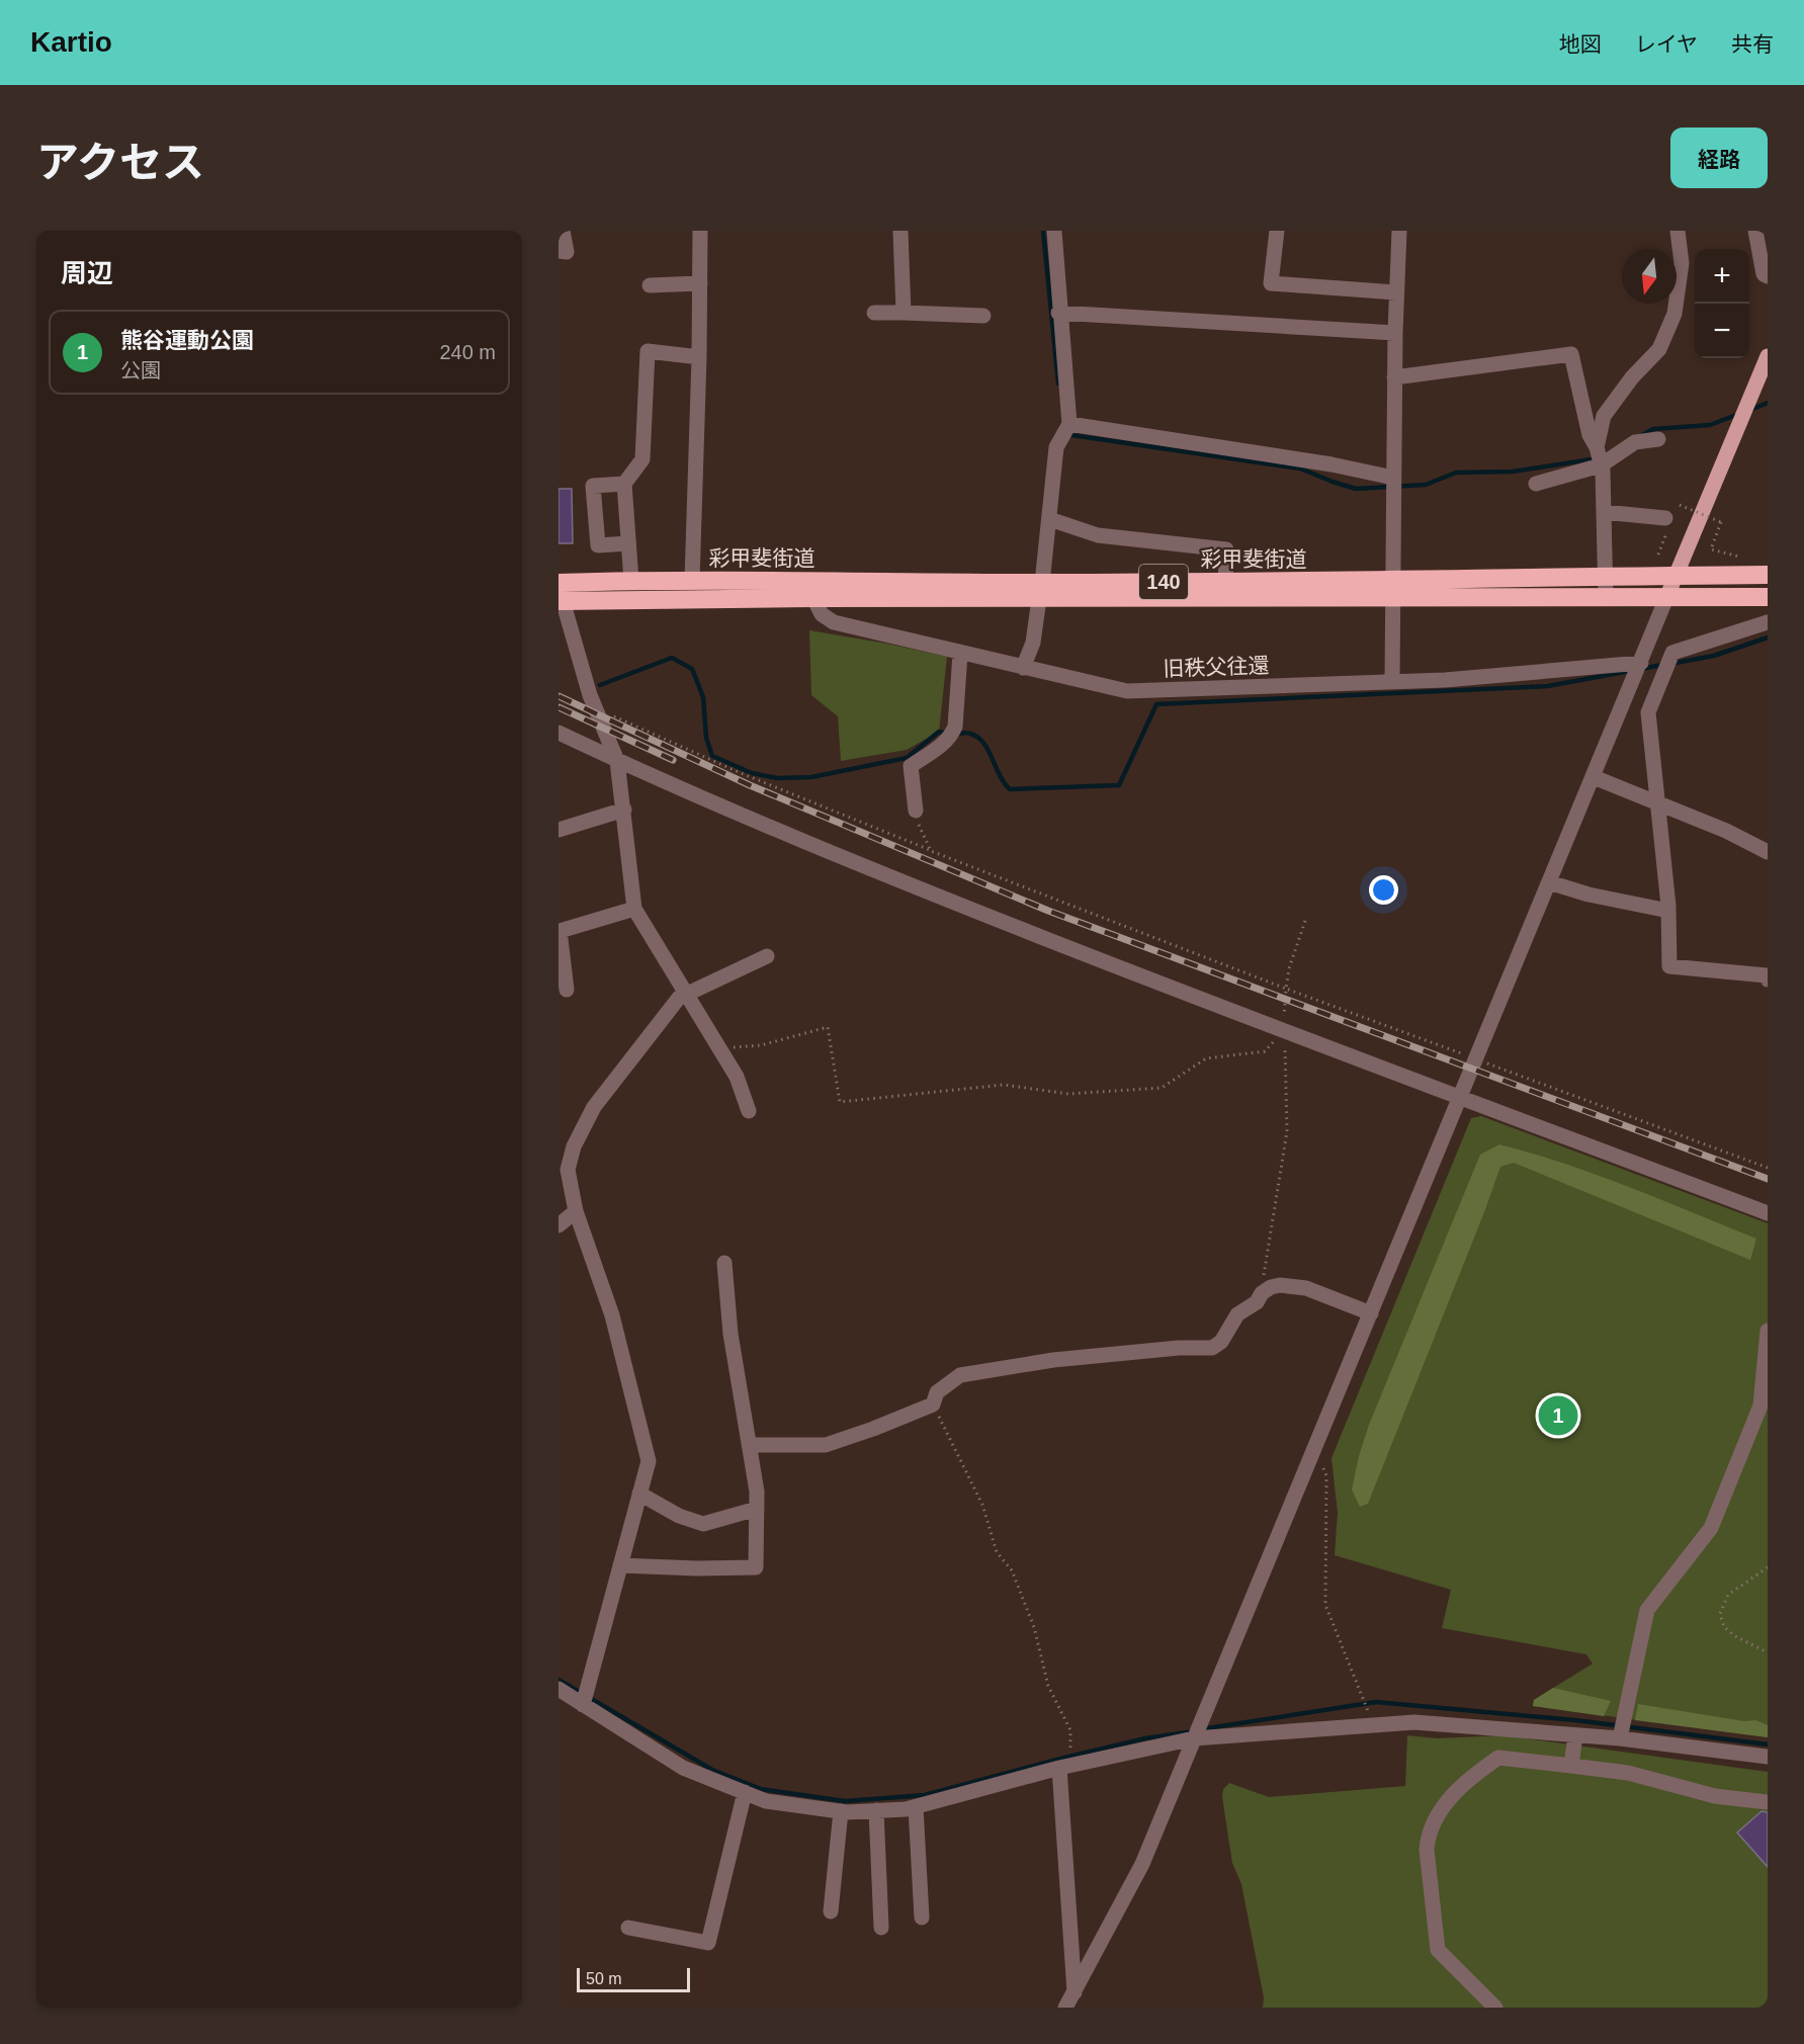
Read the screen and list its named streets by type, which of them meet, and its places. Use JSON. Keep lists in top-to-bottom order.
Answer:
{
  "streets": {
    "highway": ["彩甲斐街道", "140"],
    "street": ["旧秩父往還"]
  },
  "crossings": [
    ["彩甲斐街道", "旧秩父往還"]
  ],
  "scale_bar": "50 m",
  "north": "bottom",
  "page": {
    "header": "Kartio",
    "nav": ["地図", "レイヤ", "共有"],
    "title": "アクセス",
    "buttons": "経路",
    "heading": "周辺",
    "map_buttons": ["+", "−"],
    "list": [
      {
        "mark": "1",
        "name": "熊谷運動公園",
        "note": "公園",
        "value": "240 m"
      }
    ],
    "pins": "1",
    "scale": "50 m"
  }
}
